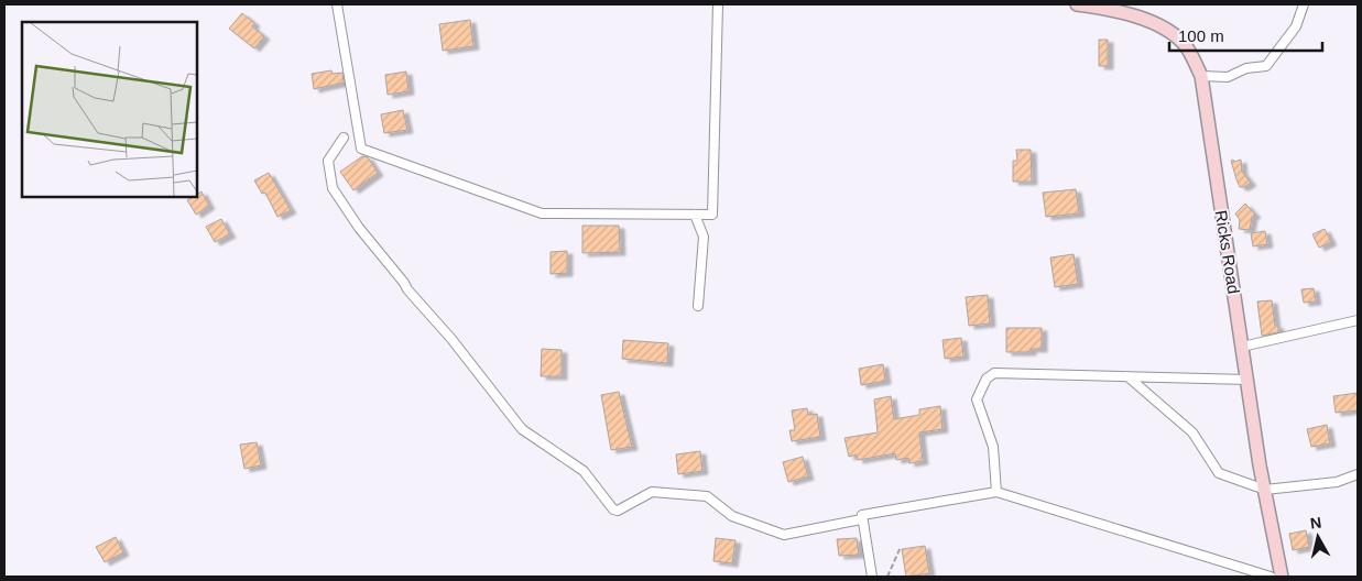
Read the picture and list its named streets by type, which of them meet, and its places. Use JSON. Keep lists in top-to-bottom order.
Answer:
{
  "streets": {
    "street": ["Ricks Road"]
  },
  "scale_bar": "100 m",
  "north": "top"
}
